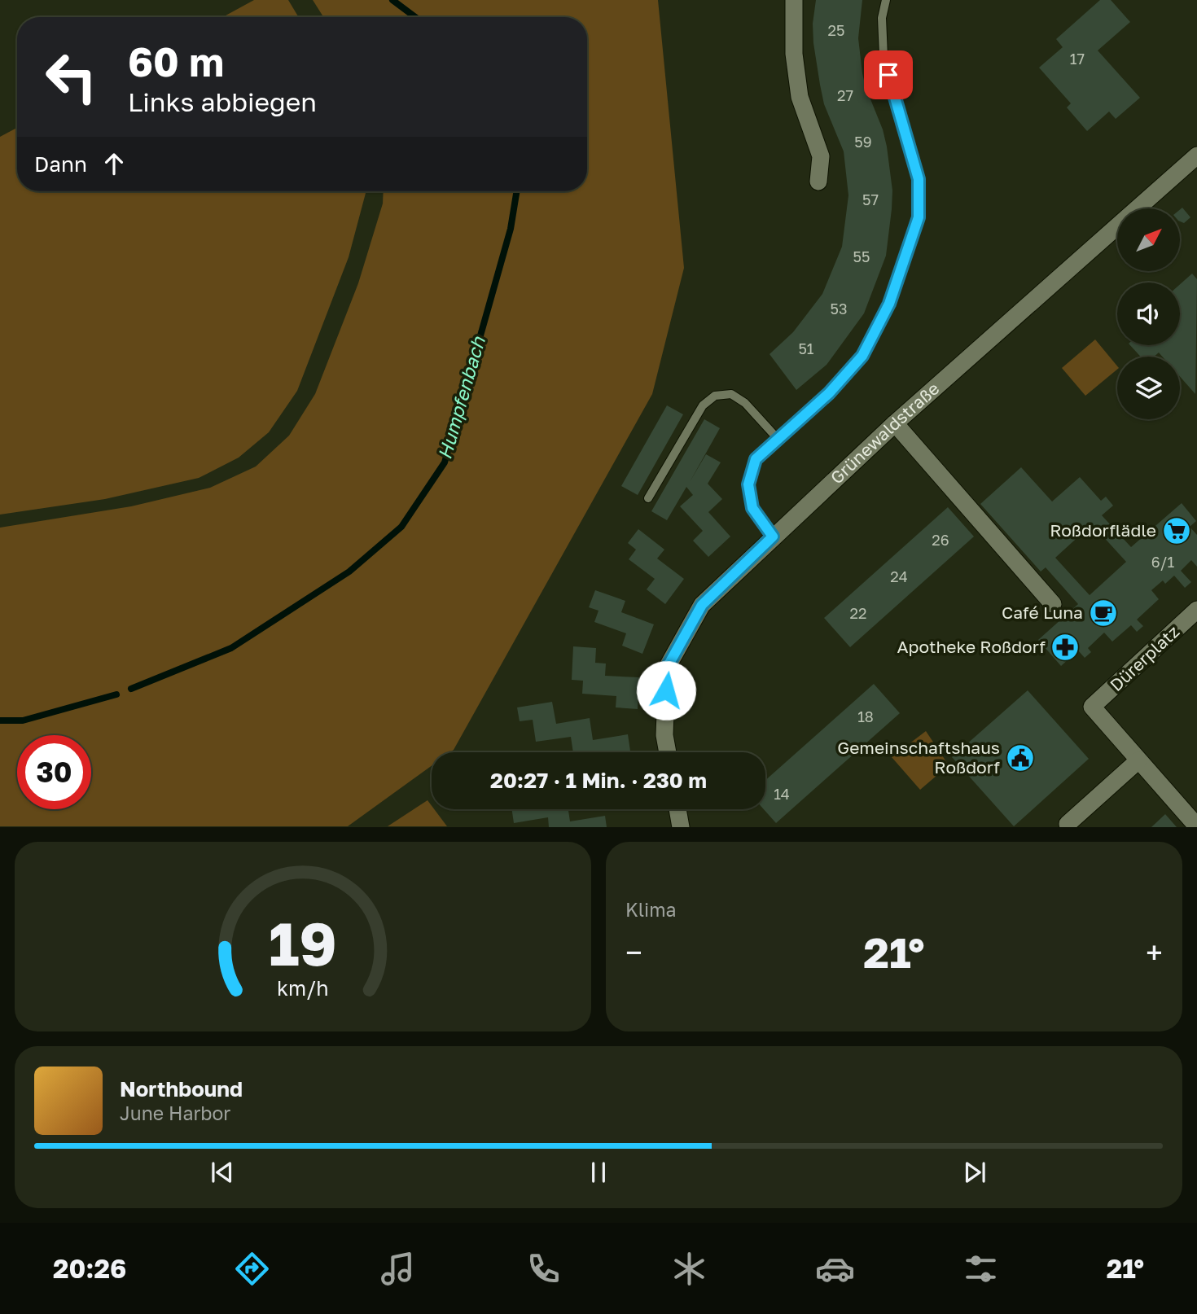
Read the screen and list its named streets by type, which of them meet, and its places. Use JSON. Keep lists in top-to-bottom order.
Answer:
{
  "streets": {
    "street": ["Grünewaldstraße", "Dürerplatz"]
  },
  "water": ["Humpfenbach"],
  "places": {
    "supermarket": ["Roßdorflädle"],
    "cafe": ["Café Luna"],
    "pharmacy": ["Apotheke Roßdorf"],
    "public building": ["Gemeinschaftshaus Roßdorf"]
  },
  "house_numbers": [
    "25",
    "17",
    "27",
    "59",
    "57",
    "55",
    "53",
    "51",
    "26",
    "6/1",
    "24",
    "22",
    "18",
    "14"
  ],
  "north": "top right",
  "page": {
    "turn": ["60 m", "Links abbiegen"],
    "then": "Dann",
    "limit": "30",
    "trip": "20:27 · 1 Min. · 230 m",
    "tile": "Klima",
    "heat": ["−", "21°", "+"],
    "song": ["Northbound", "June Harbor"],
    "tabs": ["20:26", "21°"],
    "gauge": ["19", "km/h"]
  }
}
